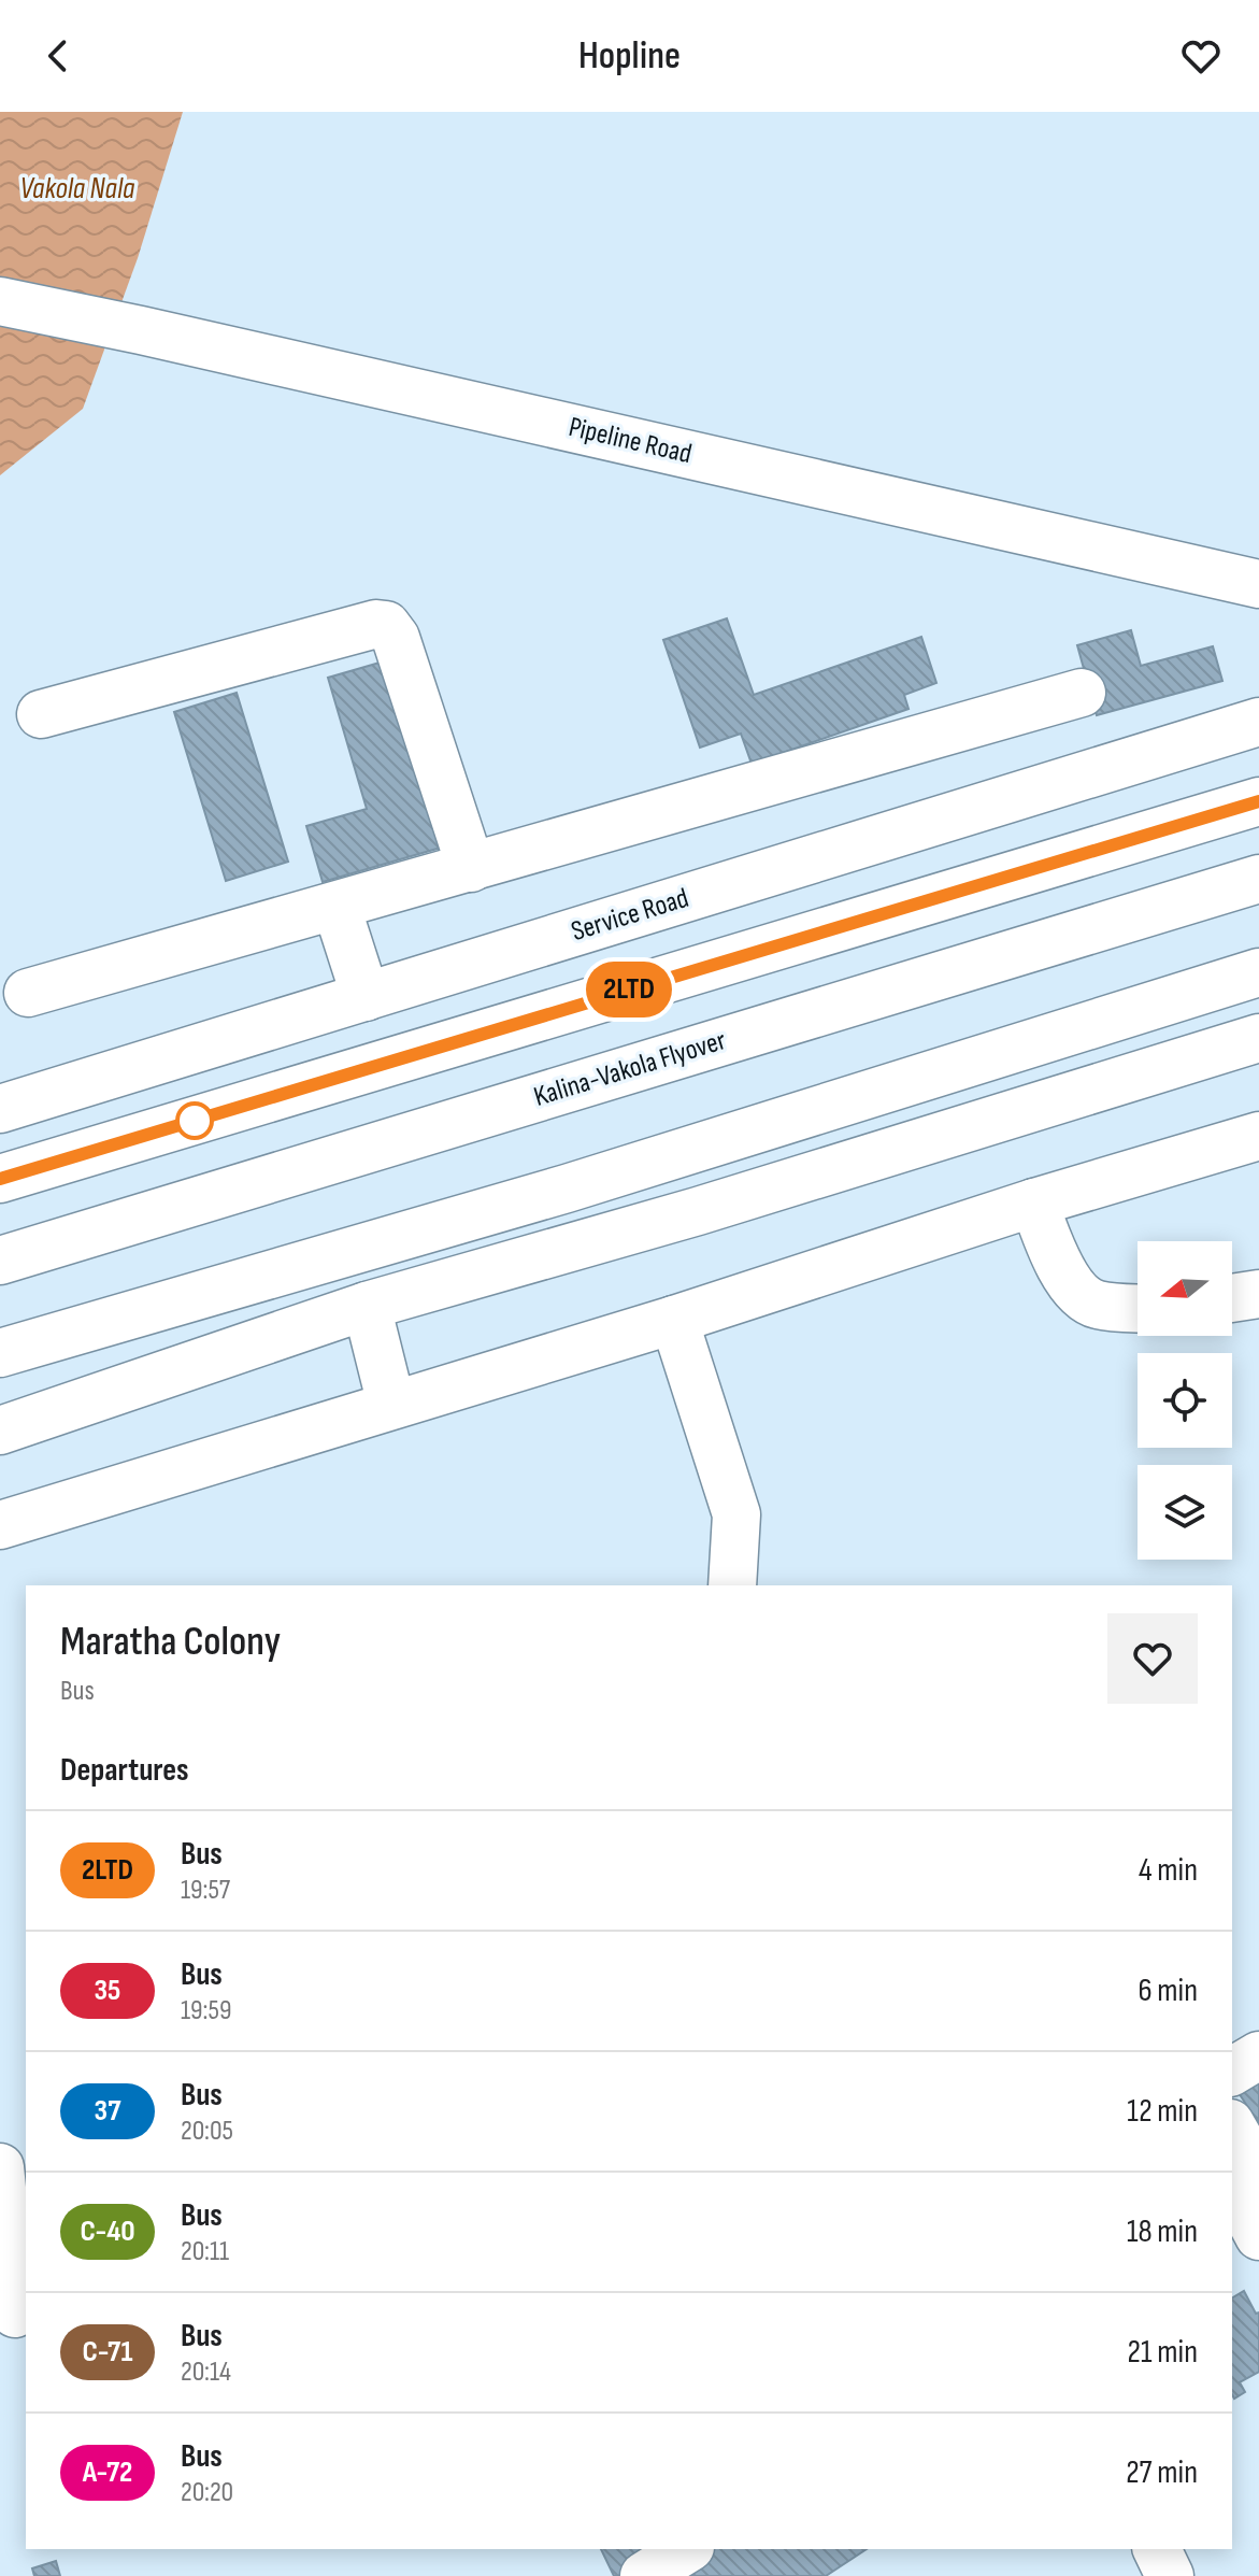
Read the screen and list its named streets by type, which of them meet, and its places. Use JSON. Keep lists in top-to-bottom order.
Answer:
{
  "streets": {
    "main road": ["Pipeline Road", "Service Road", "Kalina-Vakola Flyover"]
  },
  "water": ["Vakola Nala"],
  "lines": ["bus line 2LTD"],
  "north": "left",
  "page": {
    "header": "Hopline",
    "on_map": "2LTD",
    "heading": [
      ["Maratha Colony", "Bus"],
      "Departures"
    ],
    "list": [
      {
        "mark": "2LTD",
        "name": "Bus",
        "note": "19:57",
        "value": "4 min"
      },
      {
        "mark": "35",
        "name": "Bus",
        "note": "19:59",
        "value": "6 min"
      },
      {
        "mark": "37",
        "name": "Bus",
        "note": "20:05",
        "value": "12 min"
      },
      {
        "mark": "C-40",
        "name": "Bus",
        "note": "20:11",
        "value": "18 min"
      },
      {
        "mark": "C-71",
        "name": "Bus",
        "note": "20:14",
        "value": "21 min"
      },
      {
        "mark": "A-72",
        "name": "Bus",
        "note": "20:20",
        "value": "27 min"
      }
    ]
  }
}
